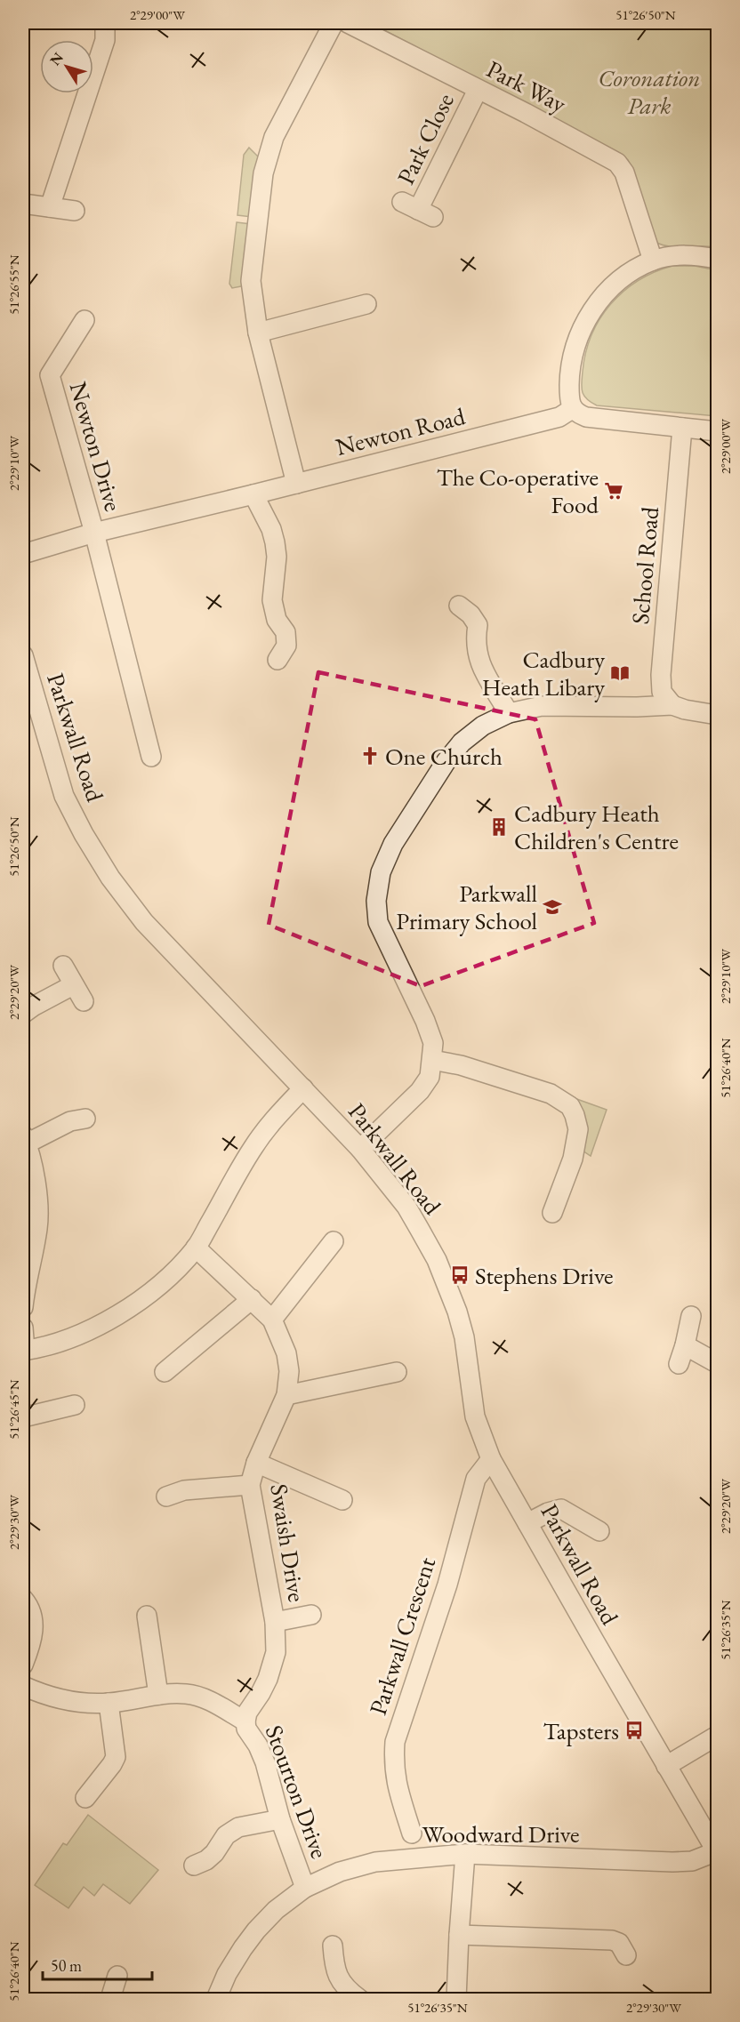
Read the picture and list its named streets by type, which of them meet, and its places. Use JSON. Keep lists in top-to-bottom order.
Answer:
{
  "streets": {
    "street": [
      "Park Way",
      "Park Close",
      "Newton Road",
      "Newton Drive",
      "School Road",
      "Parkwall Road",
      "Swaish Drive",
      "Parkwall Crescent",
      "Stourton Drive",
      "Woodward Drive"
    ]
  },
  "crossings": [
    ["Park Way", "Park Close"],
    ["Newton Road", "Newton Drive"],
    ["Parkwall Road", "Parkwall Crescent"],
    ["Parkwall Road", "Woodward Drive"],
    ["Swaish Drive", "Stourton Drive"],
    ["Stourton Drive", "Woodward Drive"]
  ],
  "parks": ["Coronation Park"],
  "places": {
    "supermarket": ["The Co-operative Food"],
    "library": ["Cadbury Heath Libary"],
    "church": ["One Church"],
    "building": ["Cadbury Heath Children's Centre"],
    "school or university": ["Parkwall Primary School"],
    "bus stop": ["Stephens Drive", "Tapsters"]
  },
  "scale_bar": "50 m",
  "north": "top left",
  "coordinates": [
    "2°29'00\"W",
    "51°26'50\"N",
    "51°26'55\"N",
    "2°29'10\"W",
    "2°29'20\"W",
    "51°26'40\"N",
    "51°26'45\"N",
    "2°29'30\"W",
    "51°26'35\"N"
  ]
}
